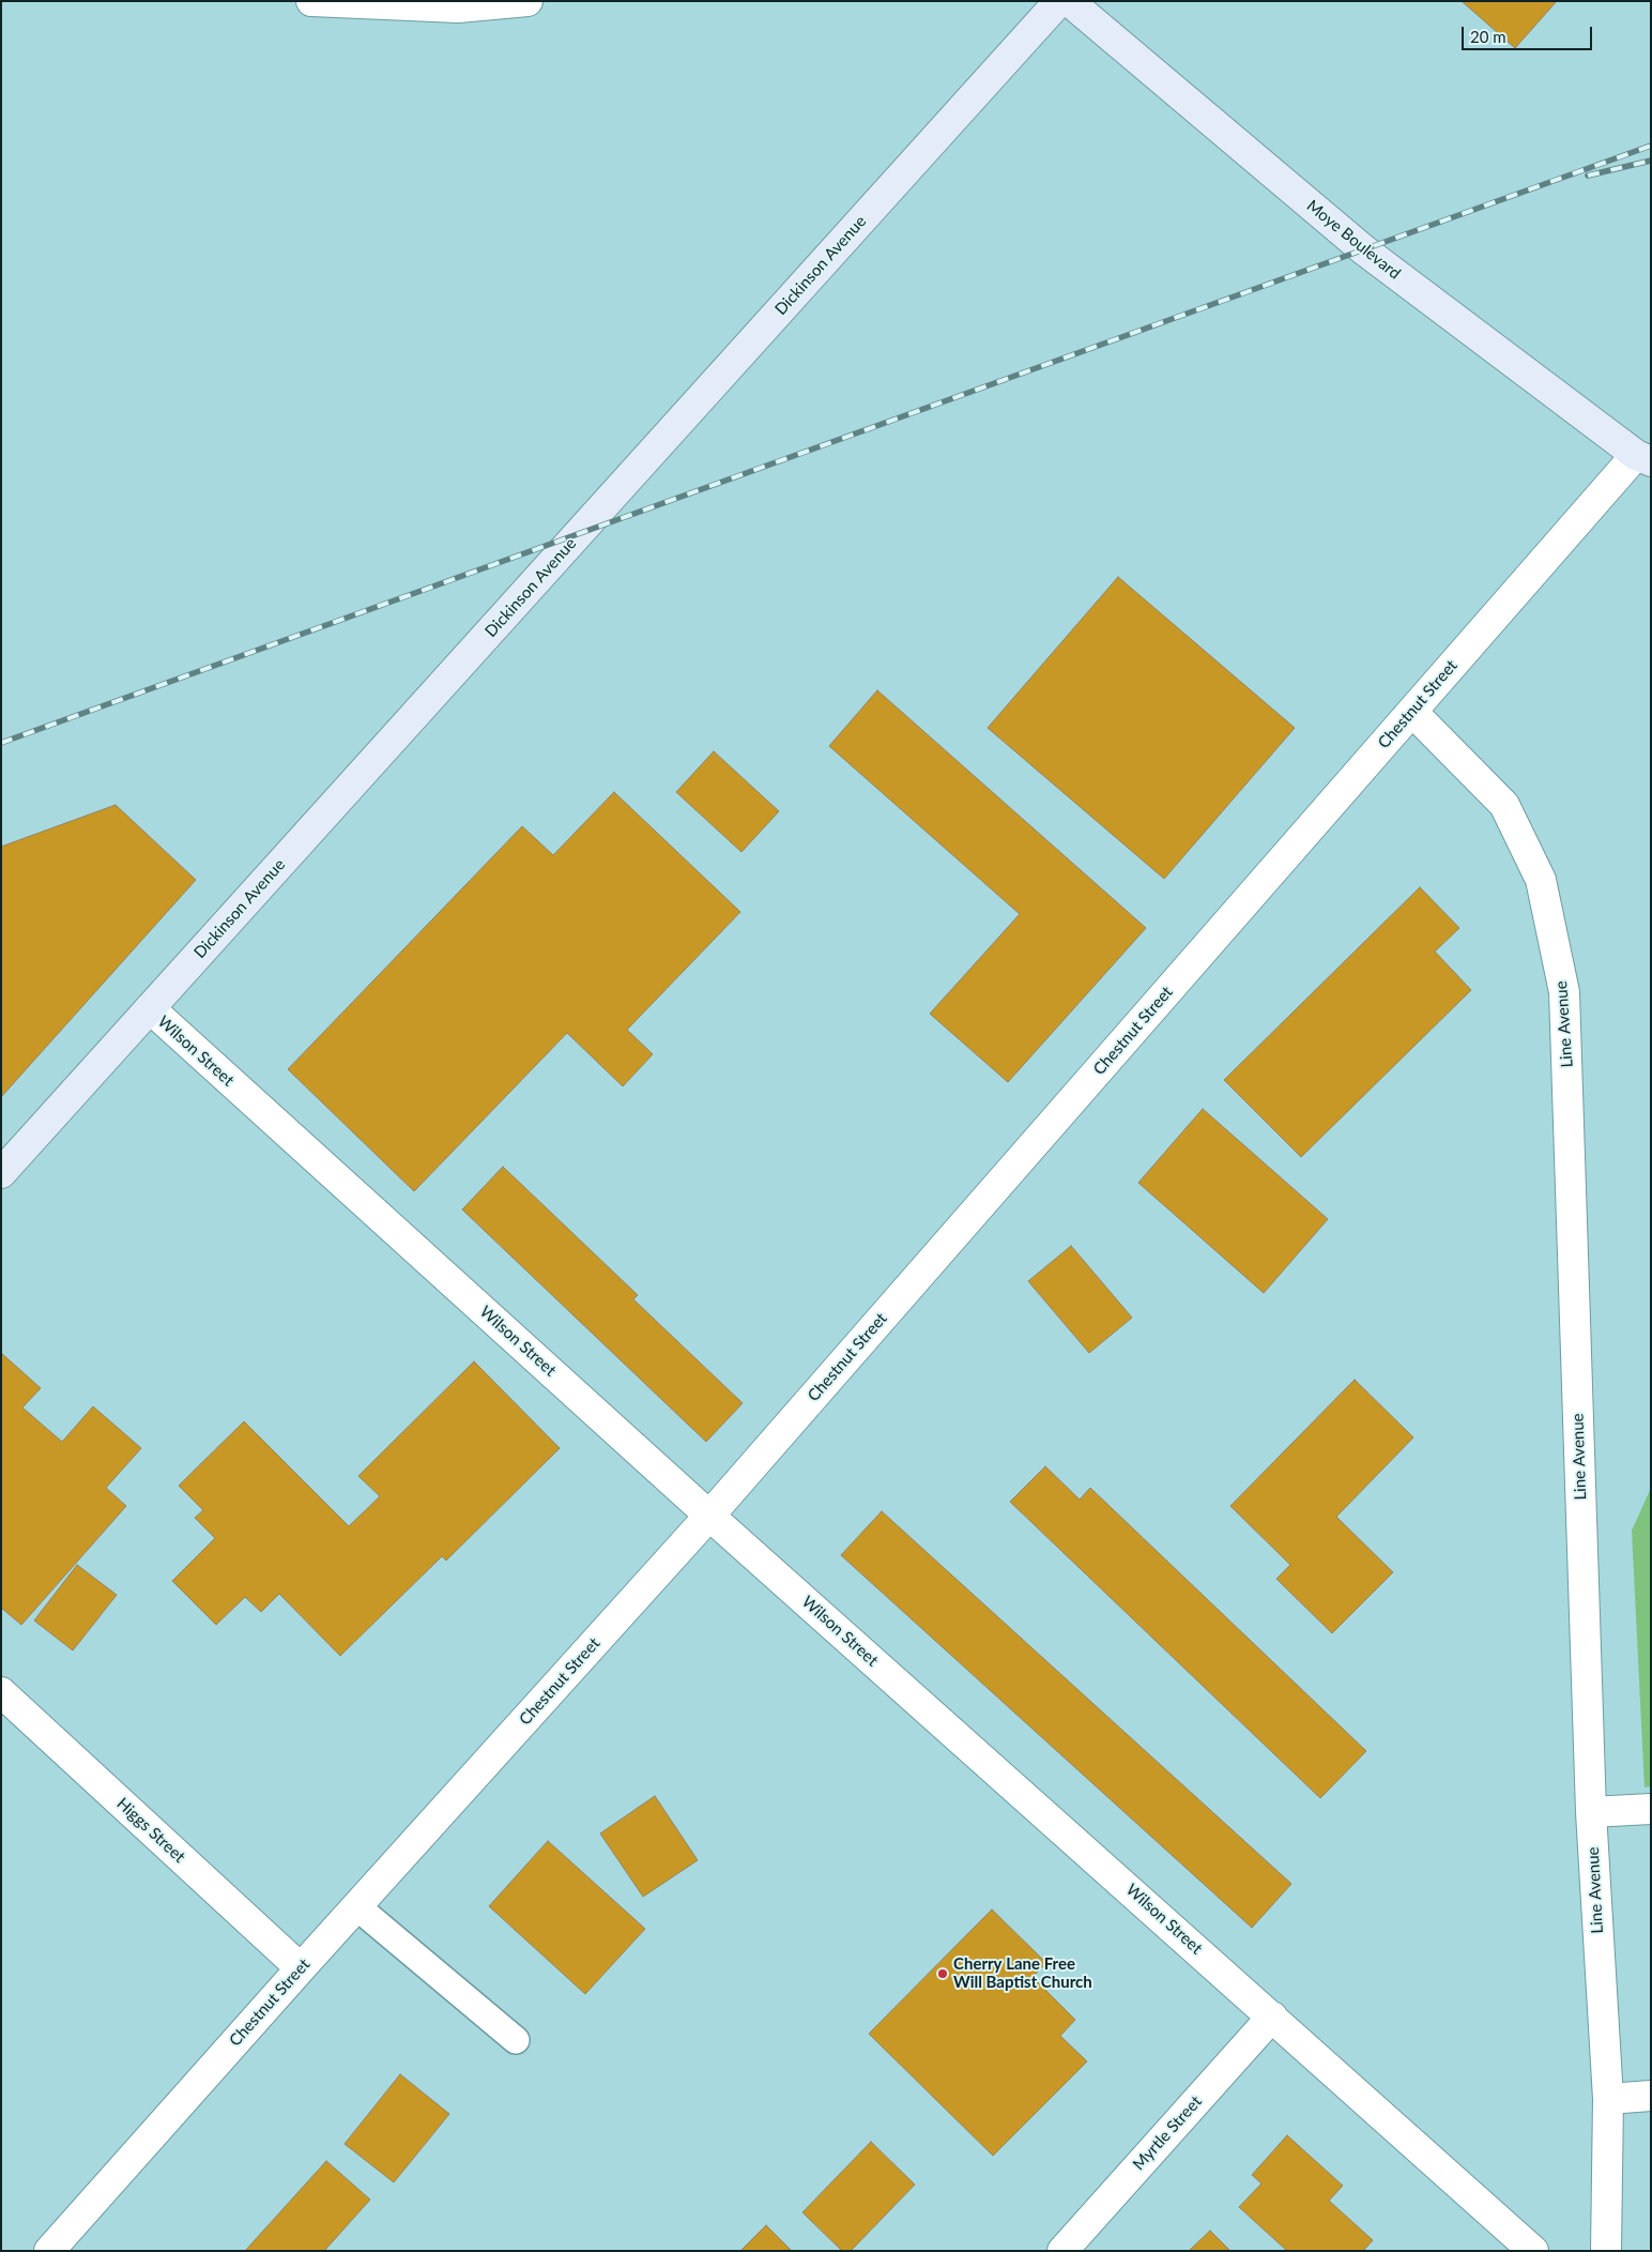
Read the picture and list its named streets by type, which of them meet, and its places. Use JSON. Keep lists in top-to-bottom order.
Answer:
{
  "streets": {
    "main road": ["Moye Boulevard", "Dickinson Avenue"],
    "street": [
      "Chestnut Street",
      "Line Avenue",
      "Wilson Street",
      "Higgs Street",
      "Myrtle Street"
    ]
  },
  "crossings": [
    ["Moye Boulevard", "Chestnut Street"],
    ["Dickinson Avenue", "Wilson Street"],
    ["Chestnut Street", "Line Avenue"],
    ["Chestnut Street", "Wilson Street"],
    ["Chestnut Street", "Higgs Street"],
    ["Wilson Street", "Myrtle Street"]
  ],
  "places": ["Cherry Lane Free Will Baptist Church"],
  "scale_bar": "20 m"
}
